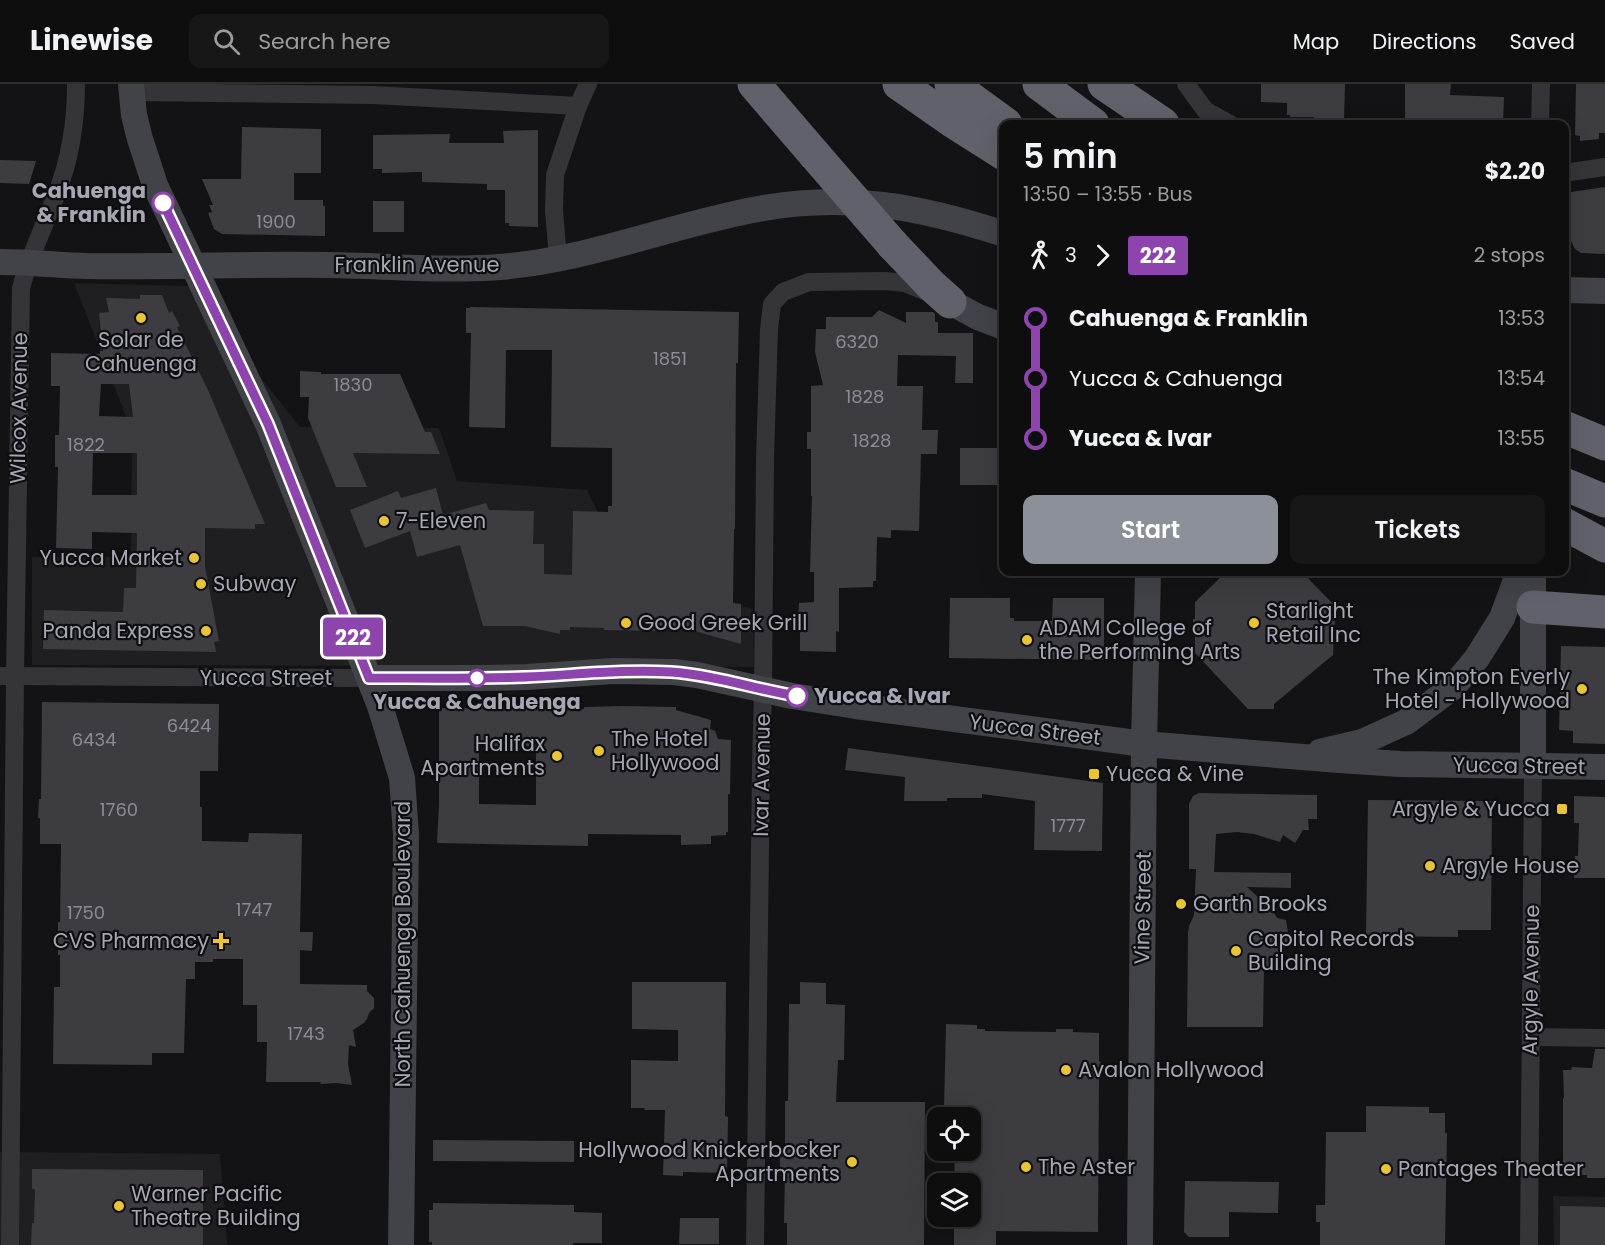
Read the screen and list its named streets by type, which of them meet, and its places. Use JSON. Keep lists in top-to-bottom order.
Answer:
{
  "streets": {
    "main road": [
      "Franklin Avenue",
      "Yucca Street",
      "Vine Street",
      "North Cahuenga Boulevard",
      "Argyle Avenue"
    ],
    "street": ["Wilcox Avenue", "Ivar Avenue"]
  },
  "crossings": [
    ["Franklin Avenue", "Wilcox Avenue"],
    ["Franklin Avenue", "North Cahuenga Boulevard"],
    ["Wilcox Avenue", "Yucca Street"],
    ["Yucca Street", "Ivar Avenue"],
    ["Yucca Street", "Vine Street"],
    ["Yucca Street", "North Cahuenga Boulevard"],
    ["Yucca Street", "Argyle Avenue"]
  ],
  "places": {
    "other": [
      "Cahuenga & Franklin",
      "Solar de Cahuenga",
      "7-Eleven",
      "Yucca Market",
      "Subway",
      "Good Greek Grill",
      "Starlight Retail Inc",
      "Panda Express",
      "ADAM College of the Performing Arts",
      "Yucca & Cahuenga",
      "The Kimpton Everly Hotel - Hollywood",
      "Yucca & Ivar",
      "The Hotel Hollywood",
      "Halifax Apartments",
      "Argyle House",
      "Garth Brooks",
      "Capitol Records Building",
      "Avalon Hollywood",
      "Hollywood Knickerbocker Apartments",
      "The Aster",
      "Pantages Theater",
      "Warner Pacific Theatre Building"
    ],
    "transit": ["Yucca & Vine", "Argyle & Yucca"],
    "health": ["CVS Pharmacy"]
  },
  "lines": ["bus line 222"],
  "house_numbers": [
    "1900",
    "6320",
    "1851",
    "1830",
    "1828",
    "1828",
    "1822",
    "6424",
    "6434",
    "1760",
    "1777",
    "1747",
    "1750",
    "1743"
  ],
  "page": {
    "header": "Linewise",
    "search": "Search here",
    "nav": ["Map", "Directions", "Saved"],
    "on_map": "222",
    "heading": ["5 min", "13:50 – 13:55 · Bus", "$2.20"],
    "legs": ["3", "222", "2 stops"],
    "list": [
      {
        "name": "Cahuenga & Franklin",
        "value": "13:53"
      },
      {
        "name": "Yucca & Cahuenga",
        "value": "13:54"
      },
      {
        "name": "Yucca & Ivar",
        "value": "13:55"
      }
    ],
    "buttons": ["Start", "Tickets"]
  }
}
